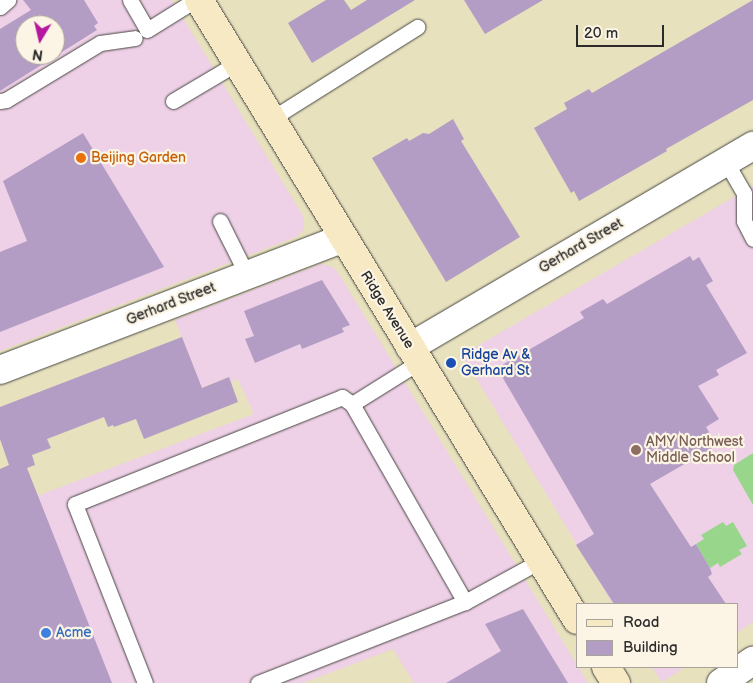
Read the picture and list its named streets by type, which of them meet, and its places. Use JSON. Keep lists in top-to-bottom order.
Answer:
{
  "streets": {
    "main road": ["Ridge Avenue"],
    "street": ["Gerhard Street"]
  },
  "crossings": [
    ["Gerhard Street", "Ridge Avenue"]
  ],
  "places": [
    "Beijing Garden",
    "Ridge Av & Gerhard St",
    "AMY Northwest Middle School",
    "Acme"
  ],
  "legend": ["Road", "Building"],
  "scale_bar": "20 m",
  "north": "bottom"
}
